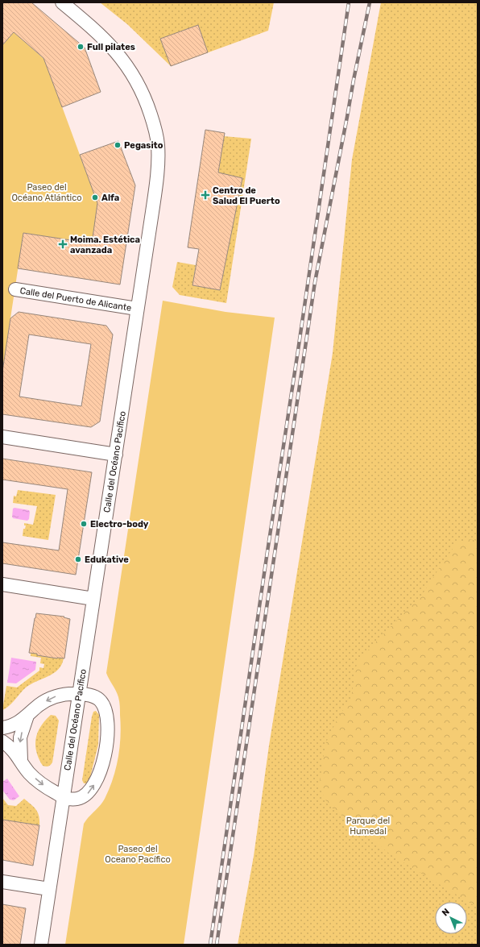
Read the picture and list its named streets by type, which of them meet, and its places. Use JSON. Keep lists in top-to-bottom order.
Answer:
{
  "streets": {
    "street": ["Calle del Puerto de Alicante", "Calle del Océano Pacífico"]
  },
  "crossings": [
    ["Calle del Puerto de Alicante", "Calle del Océano Pacífico"]
  ],
  "parks": ["Paseo del Océano Atlántico", "Parque del Humedal", "Paseo del Oceano Pacífico"],
  "places": {
    "other": [
      "Full pilates",
      "Pegasito",
      "Alfa",
      "Electro-body",
      "Edukative"
    ],
    "health": ["Centro de Salud El Puerto", "Moima. Estética avanzada"]
  },
  "north": "top left"
}
